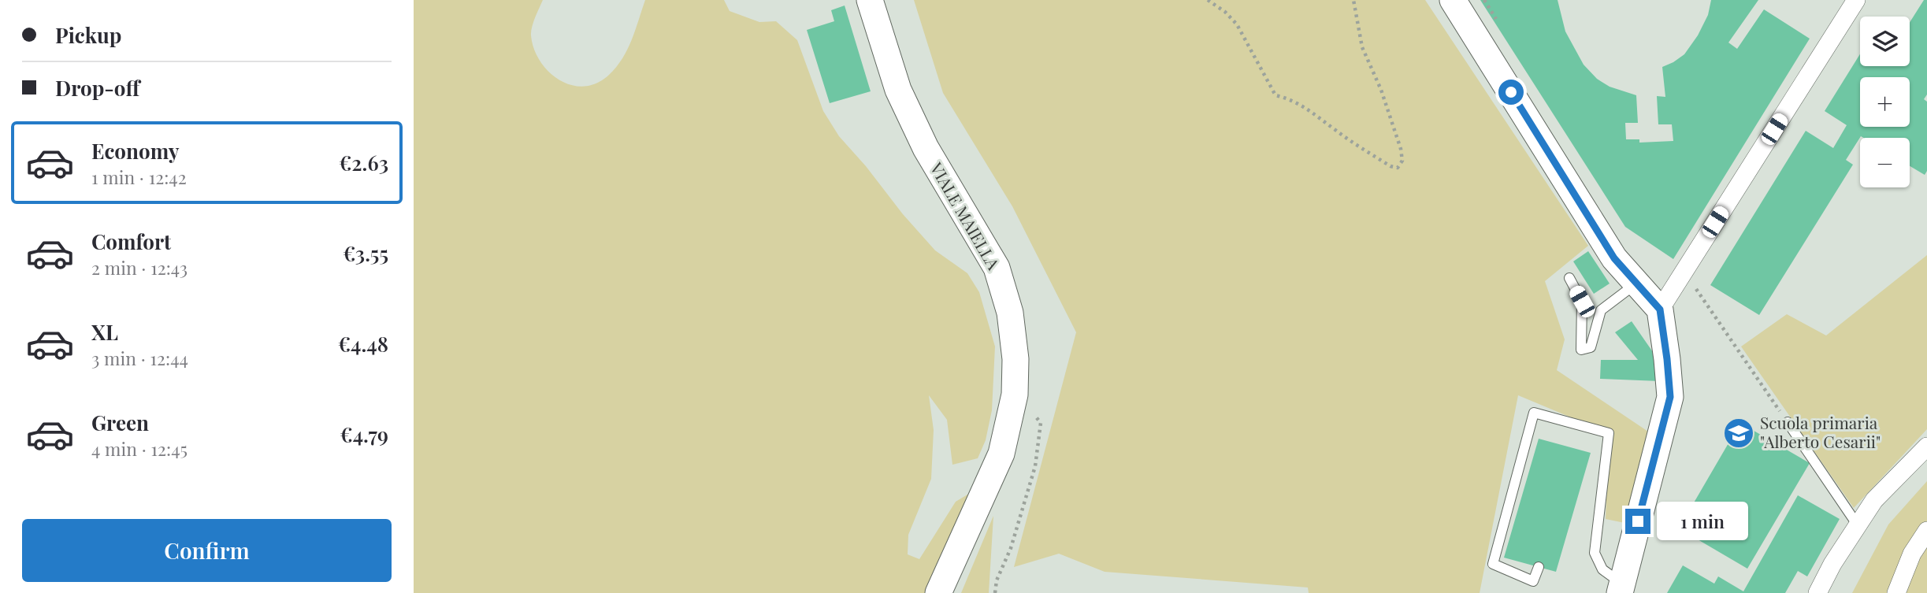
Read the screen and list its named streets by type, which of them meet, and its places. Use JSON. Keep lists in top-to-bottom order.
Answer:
{
  "streets": {
    "street": ["VIALE MAIELLA"]
  },
  "places": {
    "school or university": ["Scuola primaria \"Alberto Cesarii\""]
  },
  "page": {
    "banner": ["Pickup", "Drop-off"],
    "map_buttons": ["+", "−"],
    "list": [
      {
        "name": "Economy",
        "note": "1 min · 12:42",
        "value": "€2.63"
      },
      {
        "name": "Comfort",
        "note": "2 min · 12:43",
        "value": "€3.55"
      },
      {
        "name": "XL",
        "note": "3 min · 12:44",
        "value": "€4.48"
      },
      {
        "name": "Green",
        "note": "4 min · 12:45",
        "value": "€4.79"
      }
    ],
    "bubble": "1 min",
    "buttons": "Confirm"
  }
}
